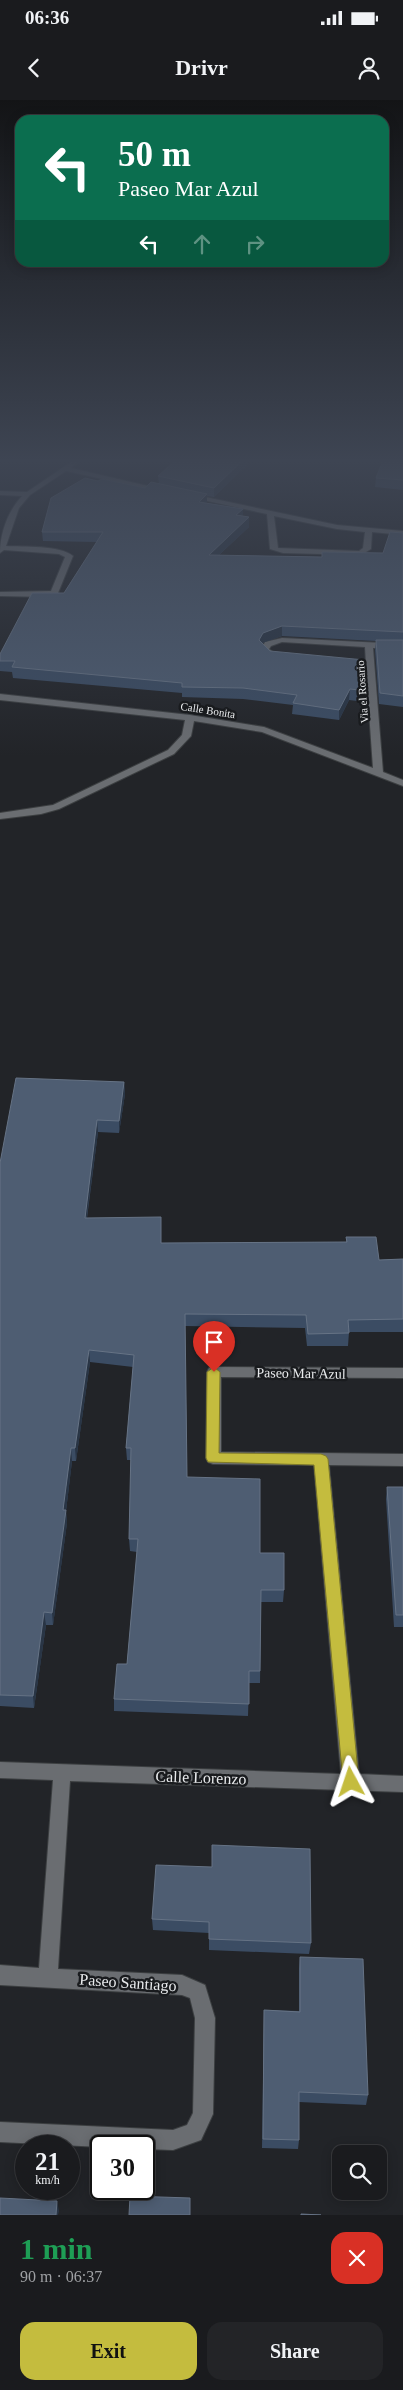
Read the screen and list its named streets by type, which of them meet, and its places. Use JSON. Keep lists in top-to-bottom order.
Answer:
{
  "streets": {
    "street": [
      "Via el Rosario",
      "Calle Bonita",
      "Paseo Mar Azul",
      "Calle Lorenzo",
      "Paseo Santiago"
    ]
  },
  "crossings": [
    ["Via el Rosario", "Calle Bonita"]
  ],
  "page": {
    "status": "06:36",
    "header": "Drivr",
    "turn": ["50 m", "Paseo Mar Azul"],
    "speed": "21 km/h",
    "limit": "30",
    "heading": ["1 min", "90 m · 06:37"],
    "buttons": ["Exit", "Share"]
  }
}
